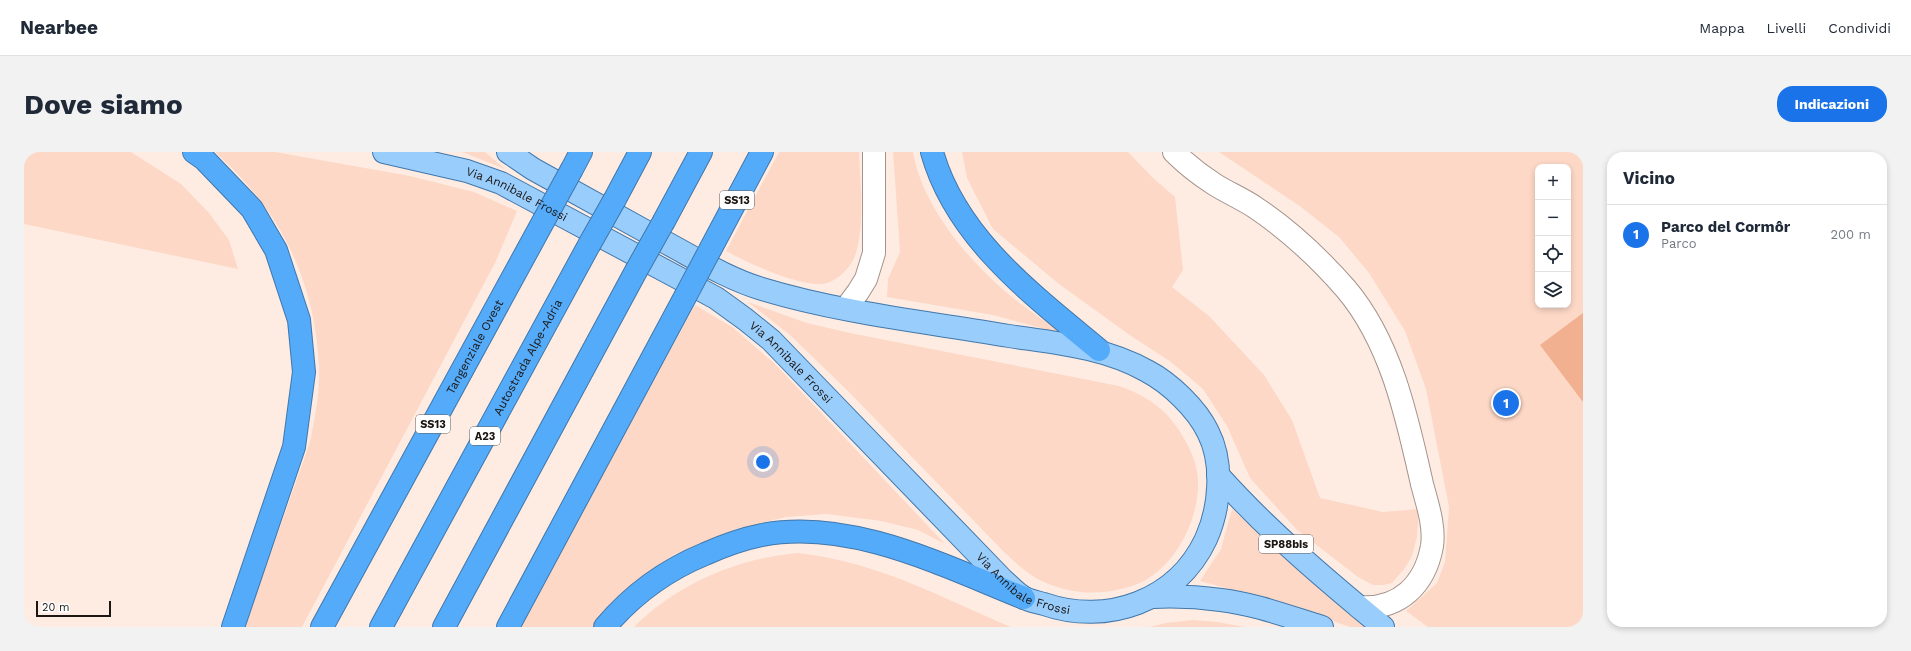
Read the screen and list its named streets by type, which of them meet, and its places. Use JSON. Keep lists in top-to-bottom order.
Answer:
{
  "streets": {
    "highway": [
      "SS13",
      "Tangenziale Ovest",
      "Autostrada Alpe-Adria",
      "A23"
    ],
    "main road": ["Via Annibale Frossi", "SP88bis"]
  },
  "crossings": [
    ["Via Annibale Frossi", "SP88bis"]
  ],
  "scale_bar": "20 m",
  "page": {
    "header": "Nearbee",
    "nav": ["Mappa", "Livelli", "Condividi"],
    "buttons": "Indicazioni",
    "title": "Dove siamo",
    "heading": "Vicino",
    "map_buttons": ["+", "−"],
    "list": [
      {
        "mark": "1",
        "name": "Parco del Cormôr",
        "note": "Parco",
        "value": "200 m"
      }
    ],
    "pins": "1",
    "scale": "20 m"
  }
}
